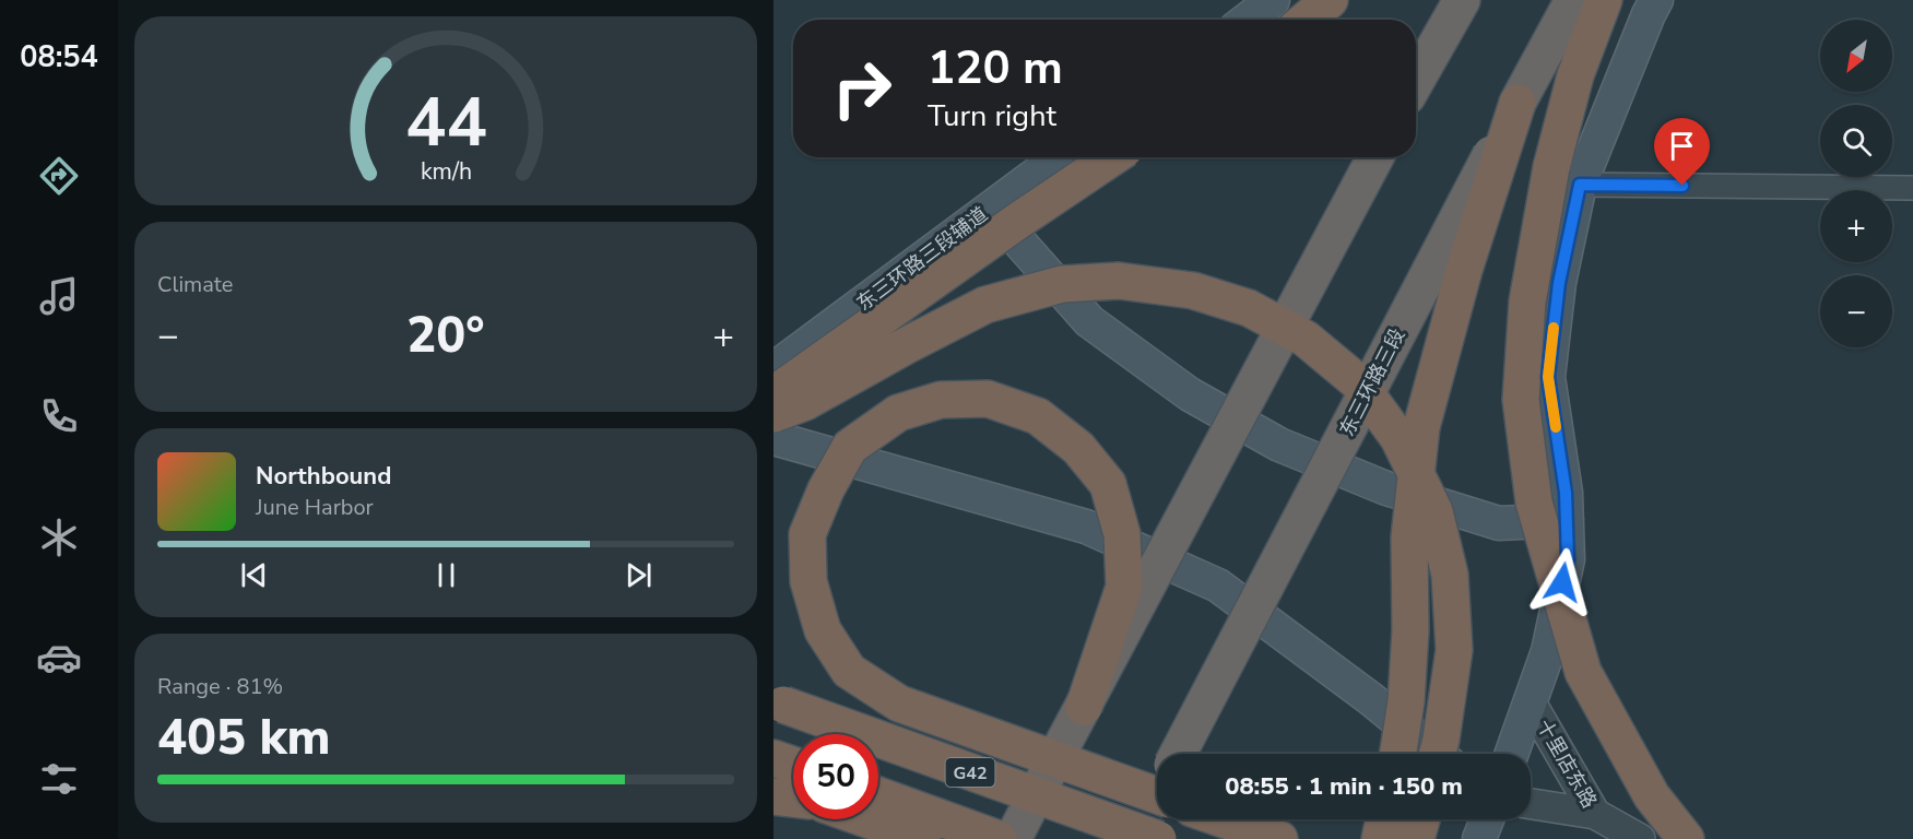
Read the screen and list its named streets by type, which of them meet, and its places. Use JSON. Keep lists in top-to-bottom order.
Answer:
{
  "streets": {
    "highway": ["东三环路三段", "G42"],
    "main road": ["东三环路三段辅道"],
    "street": ["十里店东路"]
  },
  "north": "bottom left",
  "page": {
    "tabs": "08:54",
    "map_buttons": ["+", "−"],
    "turn": ["120 m", "Turn right"],
    "tile": [
      "Climate",
      ["Range · 81%", "405 km"]
    ],
    "heat": ["−", "20°", "+"],
    "song": ["Northbound", "June Harbor"],
    "limit": "50",
    "trip": "08:55 · 1 min · 150 m",
    "gauge": ["44", "km/h"]
  }
}
